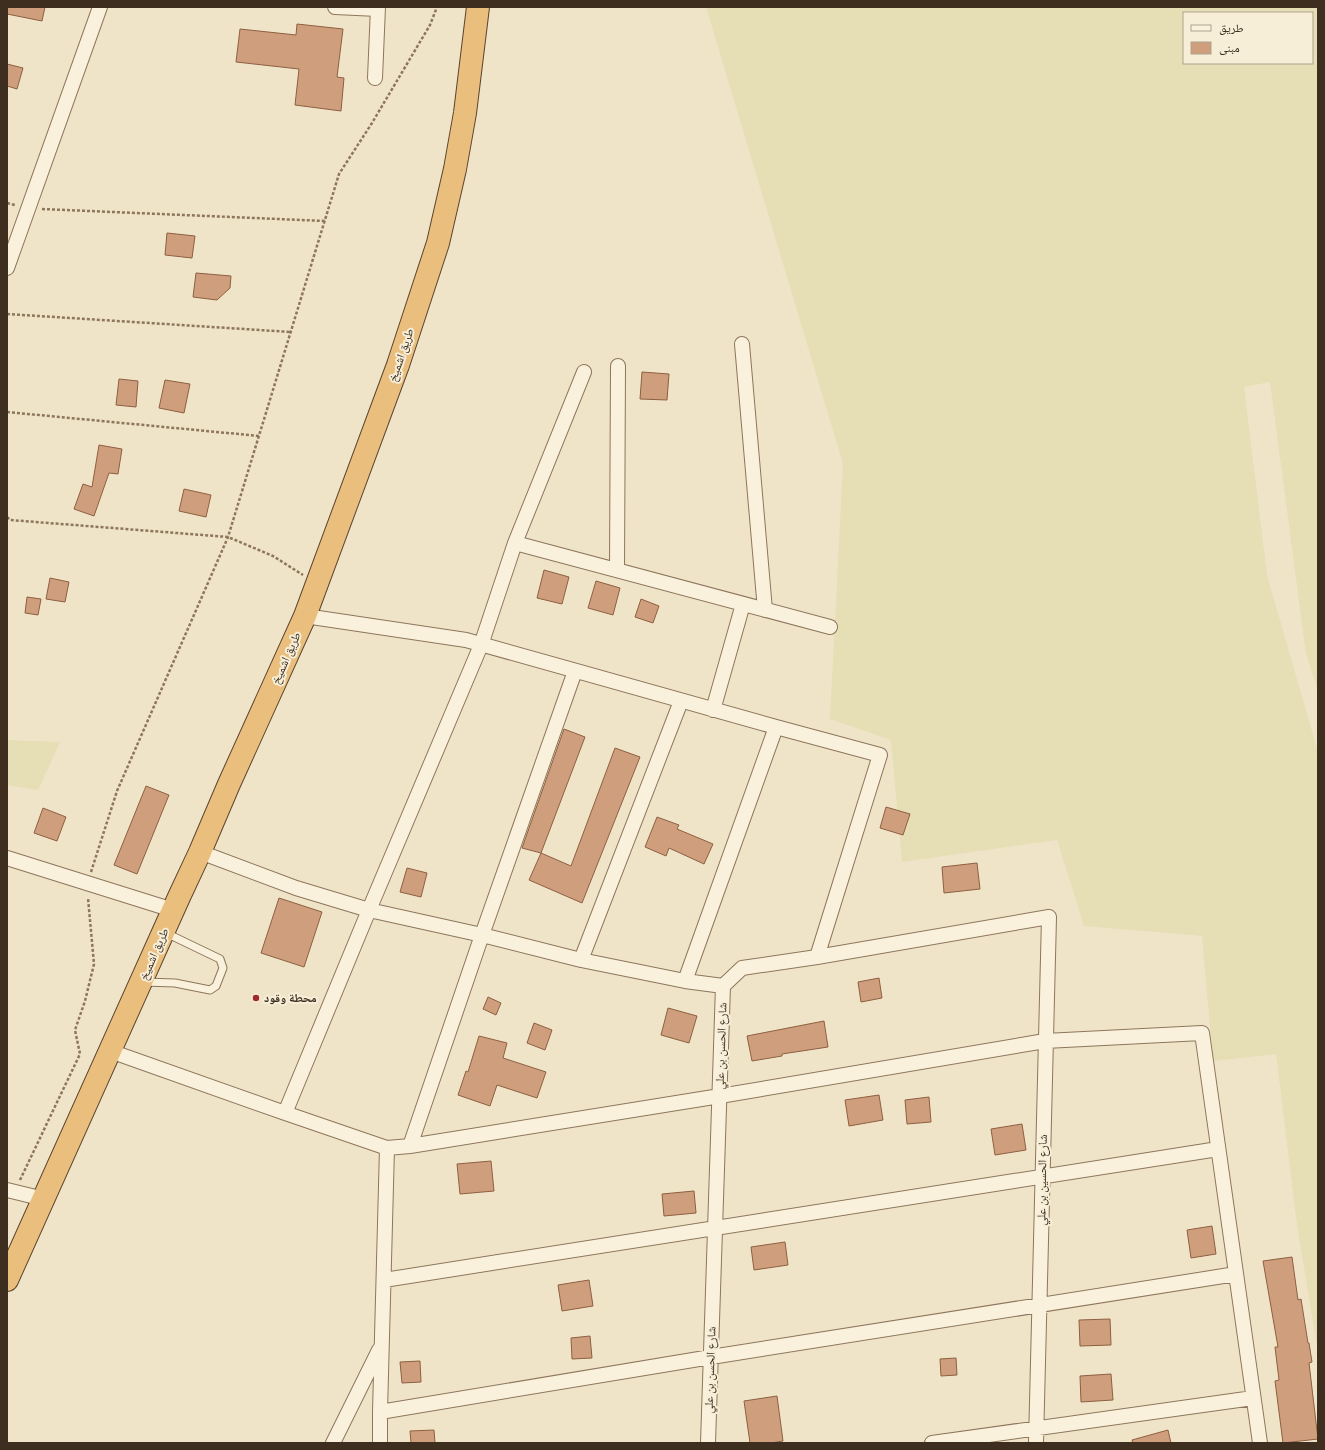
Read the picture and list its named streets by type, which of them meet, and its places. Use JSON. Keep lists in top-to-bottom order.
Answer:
{
  "streets": {
    "highway": ["طريق اشميخ"],
    "street": ["شارع الحسن بن علي", "شارع الحسين بن علي"]
  },
  "crossings": [
    ["شارع الحسن بن علي", "شارع الحسين بن علي"]
  ],
  "places": ["محطة وقود"],
  "legend": ["طريق", "مبنى"]
}
